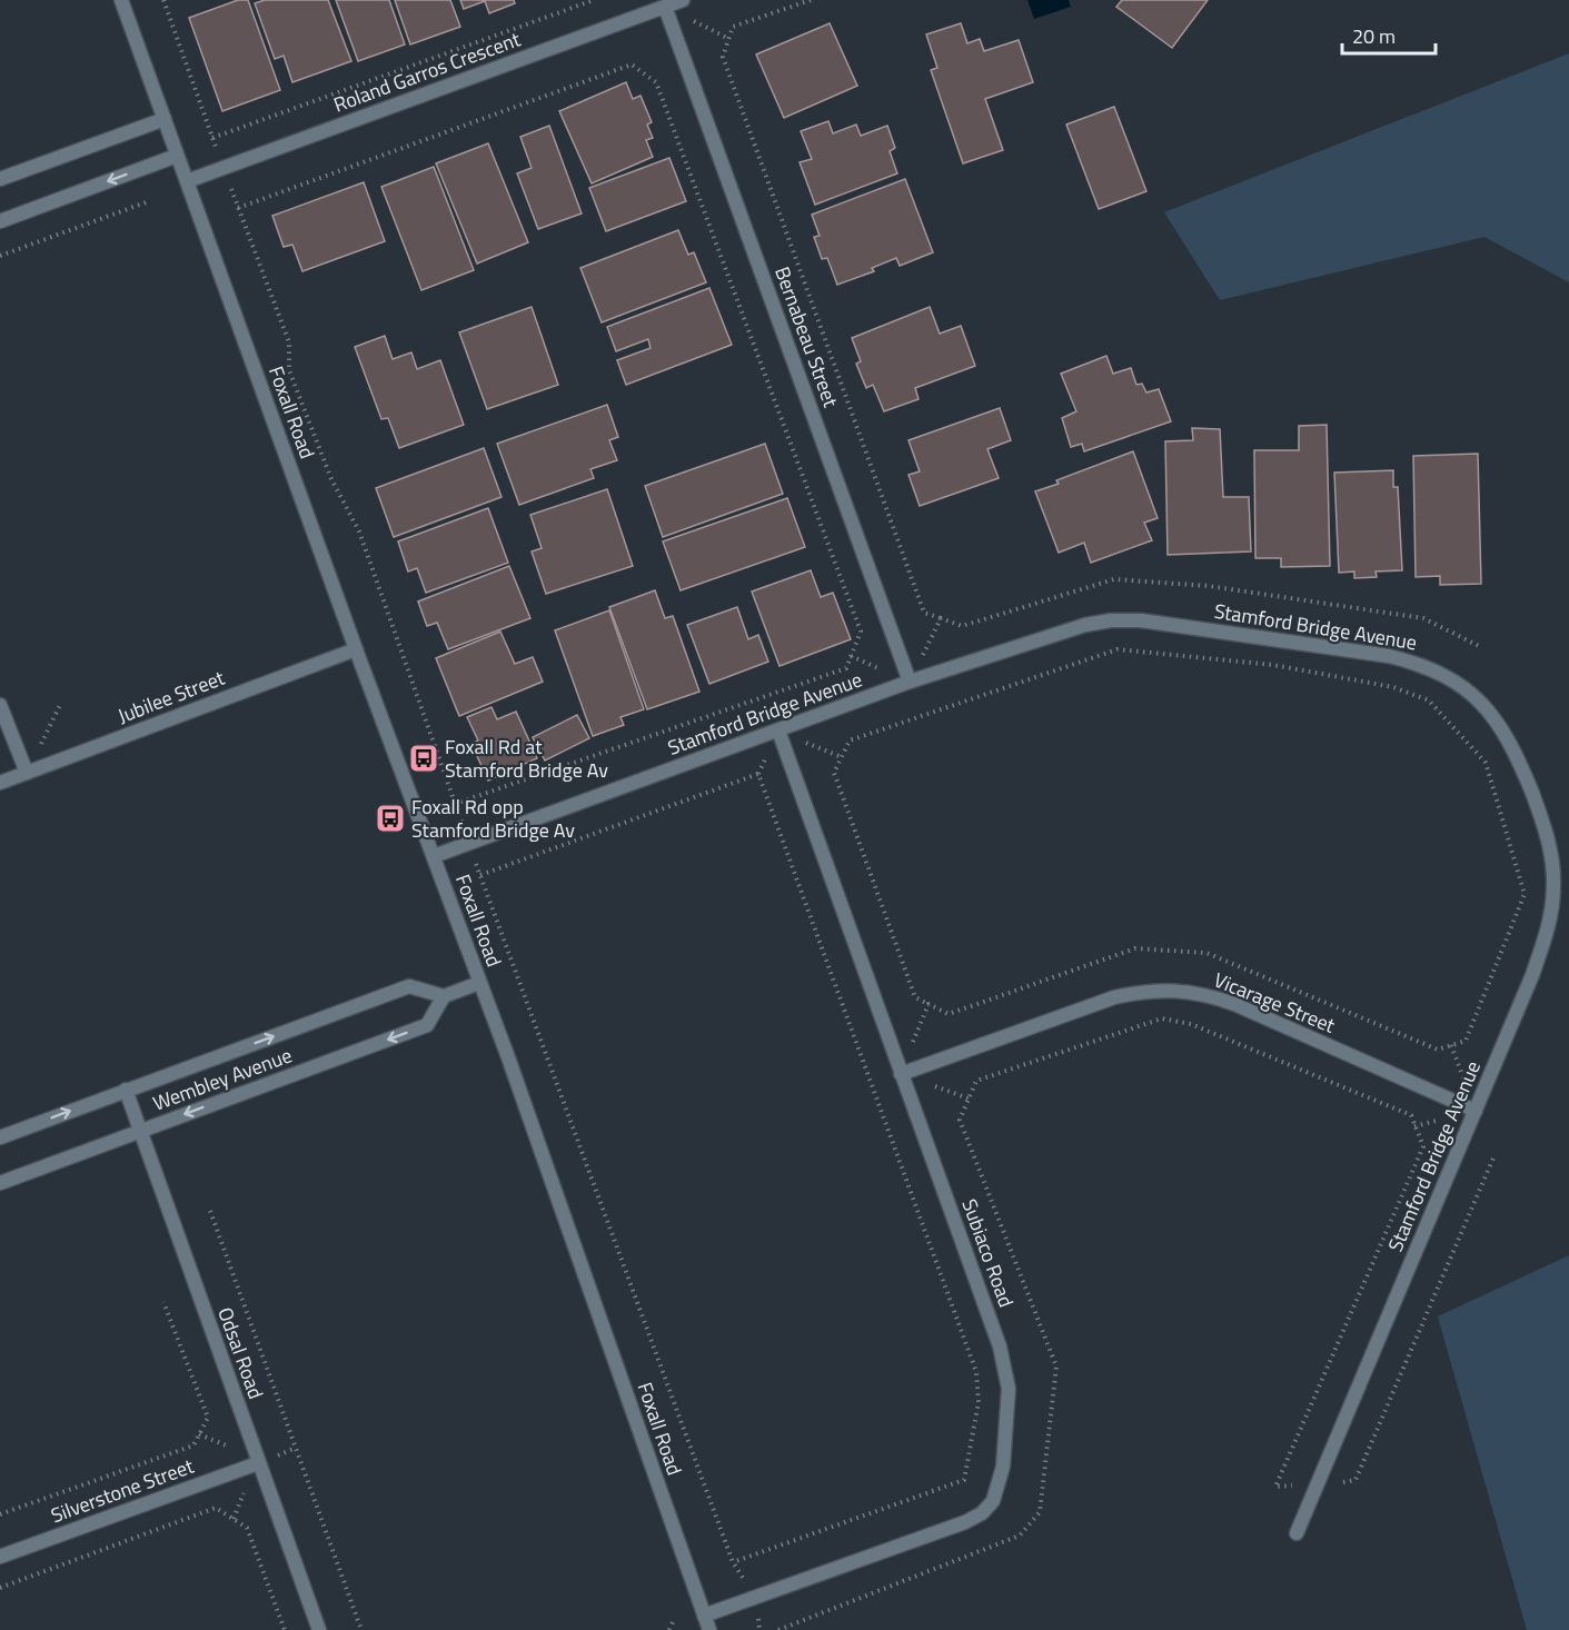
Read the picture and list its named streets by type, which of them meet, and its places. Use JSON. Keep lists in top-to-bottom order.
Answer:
{
  "streets": {
    "street": [
      "Roland Garros Crescent",
      "Bernabeau Street",
      "Foxall Road",
      "Stamford Bridge Avenue",
      "Jubilee Street",
      "Vicarage Street",
      "Wembley Avenue",
      "Subiaco Road",
      "Odsal Road",
      "Silverstone Street"
    ]
  },
  "crossings": [
    ["Roland Garros Crescent", "Bernabeau Street"],
    ["Roland Garros Crescent", "Foxall Road"],
    ["Bernabeau Street", "Stamford Bridge Avenue"],
    ["Foxall Road", "Stamford Bridge Avenue"],
    ["Foxall Road", "Jubilee Street"],
    ["Foxall Road", "Subiaco Road"],
    ["Stamford Bridge Avenue", "Vicarage Street"],
    ["Stamford Bridge Avenue", "Subiaco Road"],
    ["Vicarage Street", "Subiaco Road"],
    ["Wembley Avenue", "Odsal Road"],
    ["Odsal Road", "Silverstone Street"]
  ],
  "places": {
    "bus stop": ["Foxall Rd at Stamford Bridge Av", "Foxall Rd opp Stamford Bridge Av"]
  },
  "scale_bar": "20 m"
}
